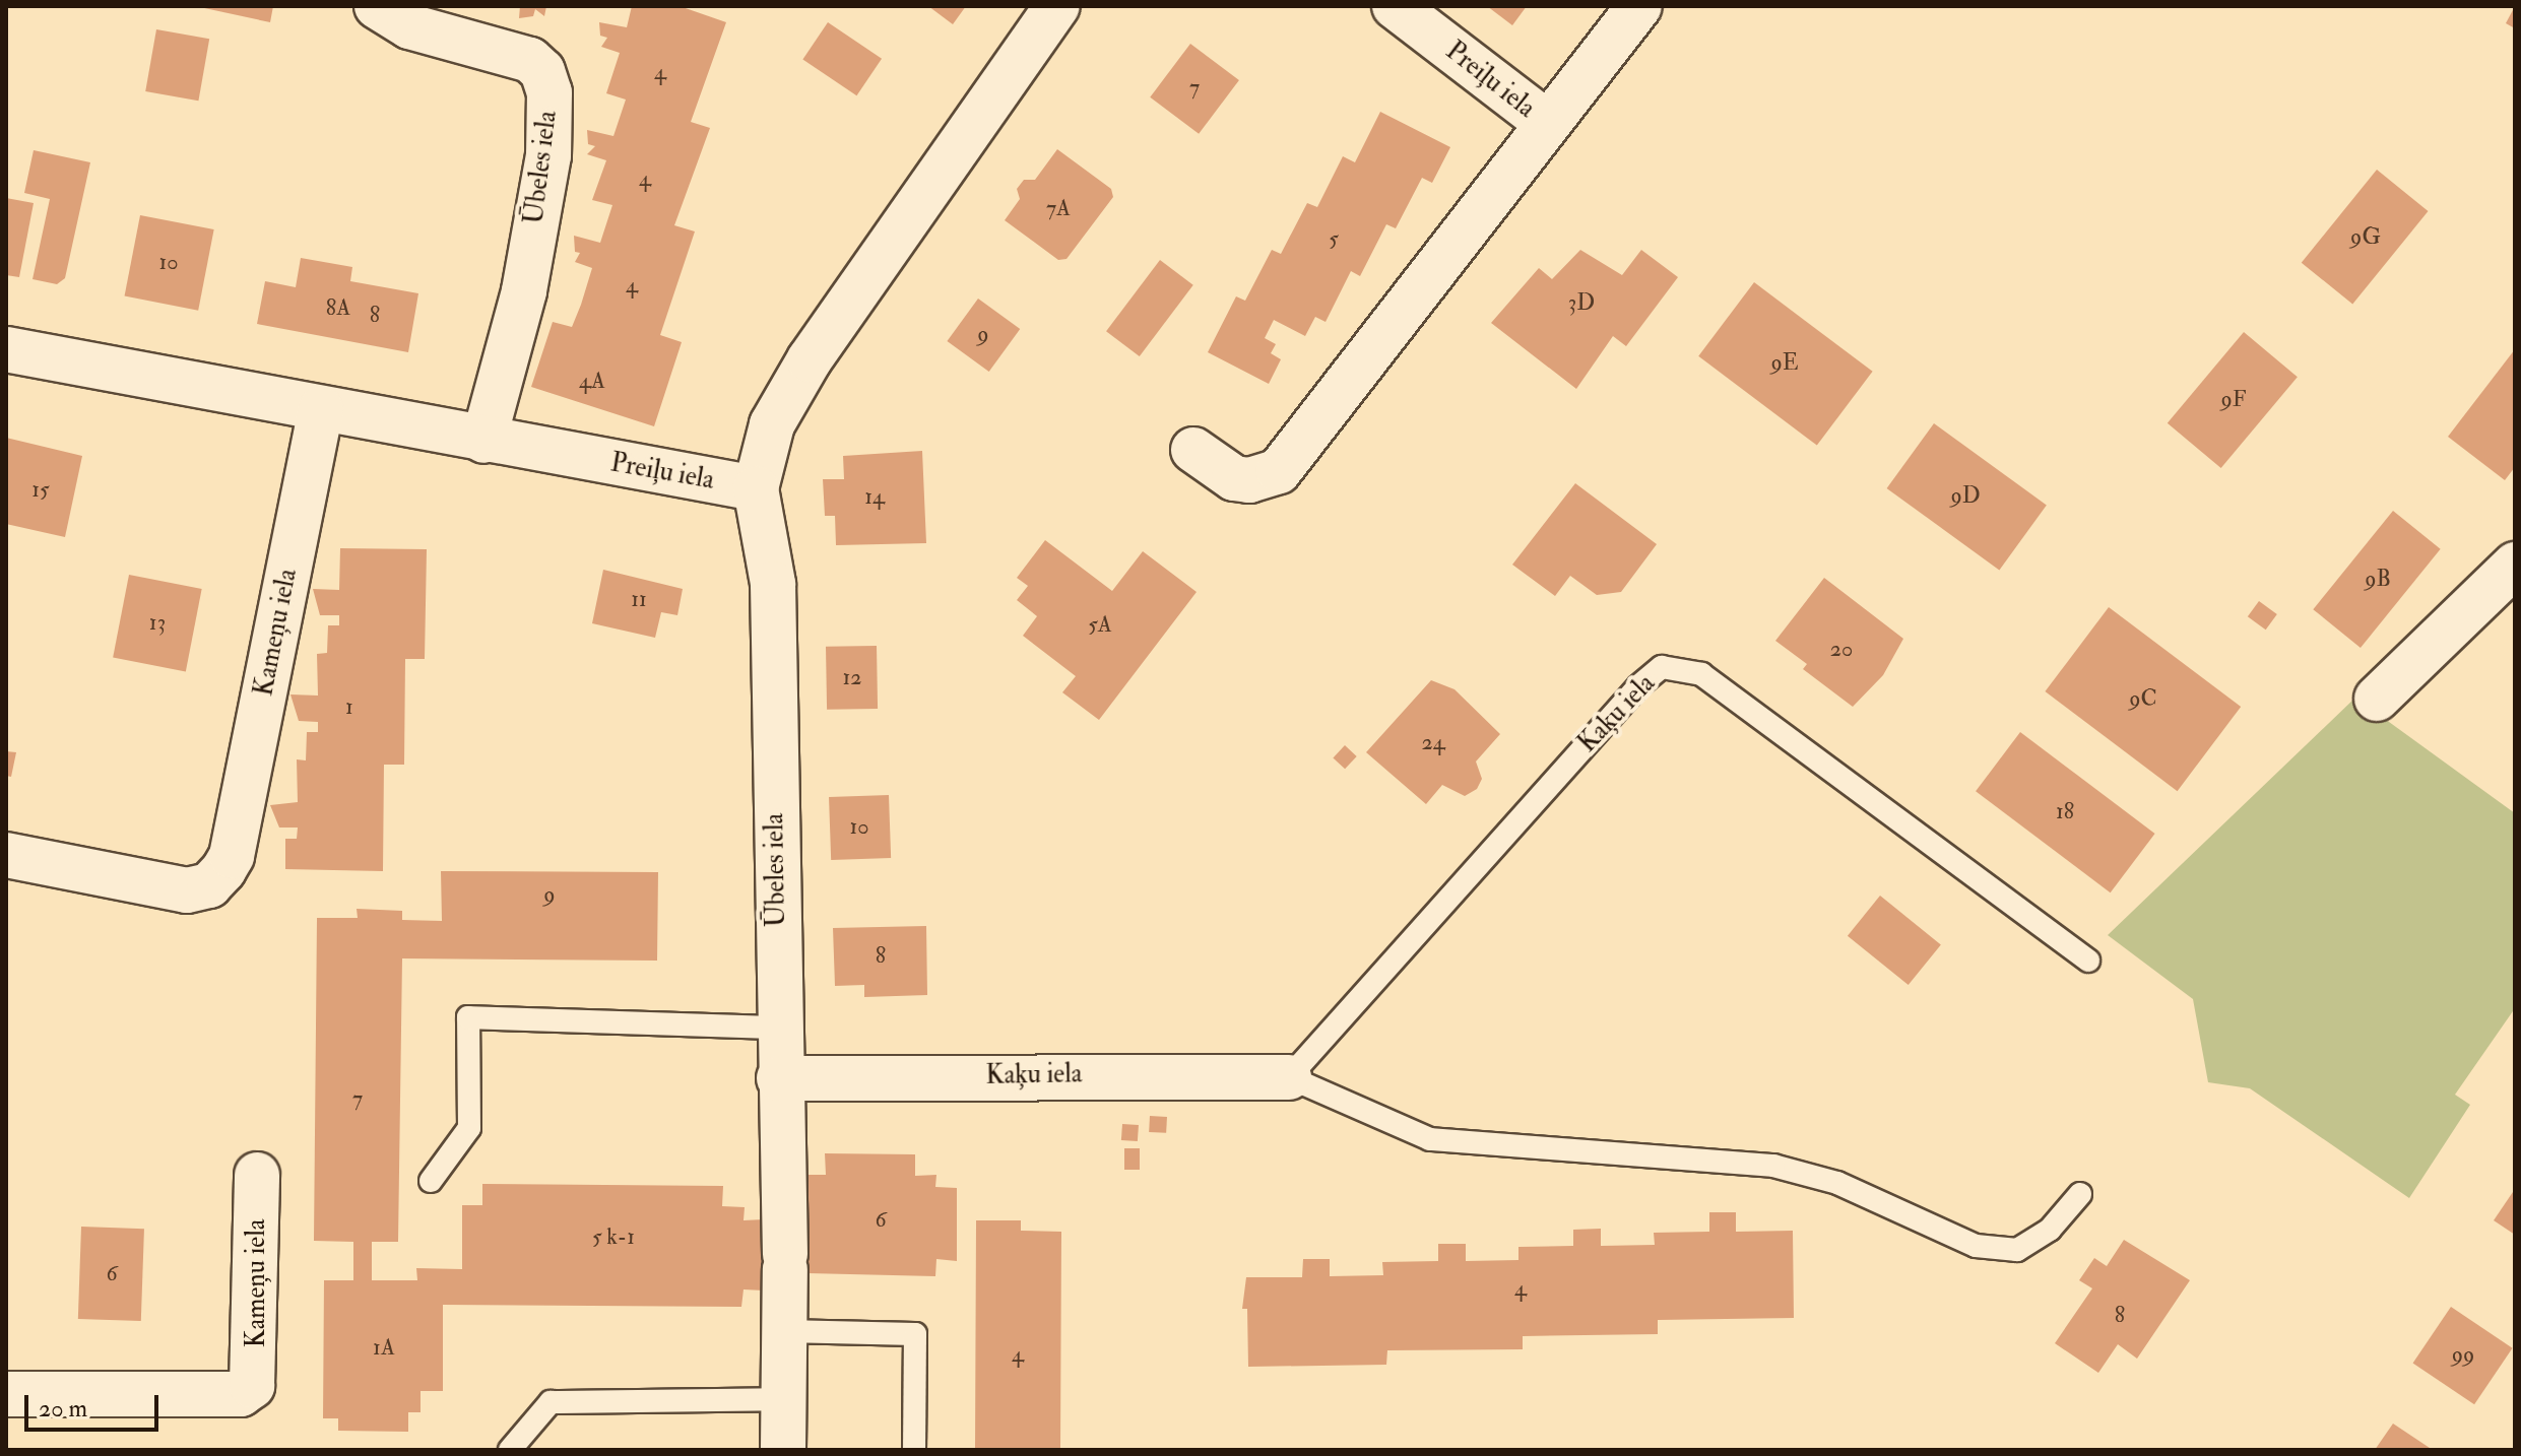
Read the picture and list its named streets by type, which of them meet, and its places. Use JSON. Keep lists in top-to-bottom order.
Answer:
{
  "streets": {
    "street": [
      "Preiļu iela",
      "Ūbeles iela",
      "Kameņu iela",
      "Kaķu iela"
    ]
  },
  "crossings": [
    ["Preiļu iela", "Ūbeles iela"],
    ["Preiļu iela", "Kameņu iela"],
    ["Ūbeles iela", "Kaķu iela"]
  ],
  "house_numbers": [
    "4",
    "7",
    "4",
    "7A",
    "9G",
    "5",
    "10",
    "4",
    "3D",
    "8A",
    "8",
    "9",
    "9E",
    "4A",
    "9F",
    "15",
    "9D",
    "14",
    "9B",
    "11",
    "13",
    "5A",
    "20",
    "12",
    "9C",
    "1",
    "24",
    "18",
    "10",
    "9",
    "8",
    "7",
    "6",
    "5 k-1",
    "6",
    "4",
    "8",
    "1A",
    "4",
    "99"
  ],
  "scale_bar": "20 m"
}
